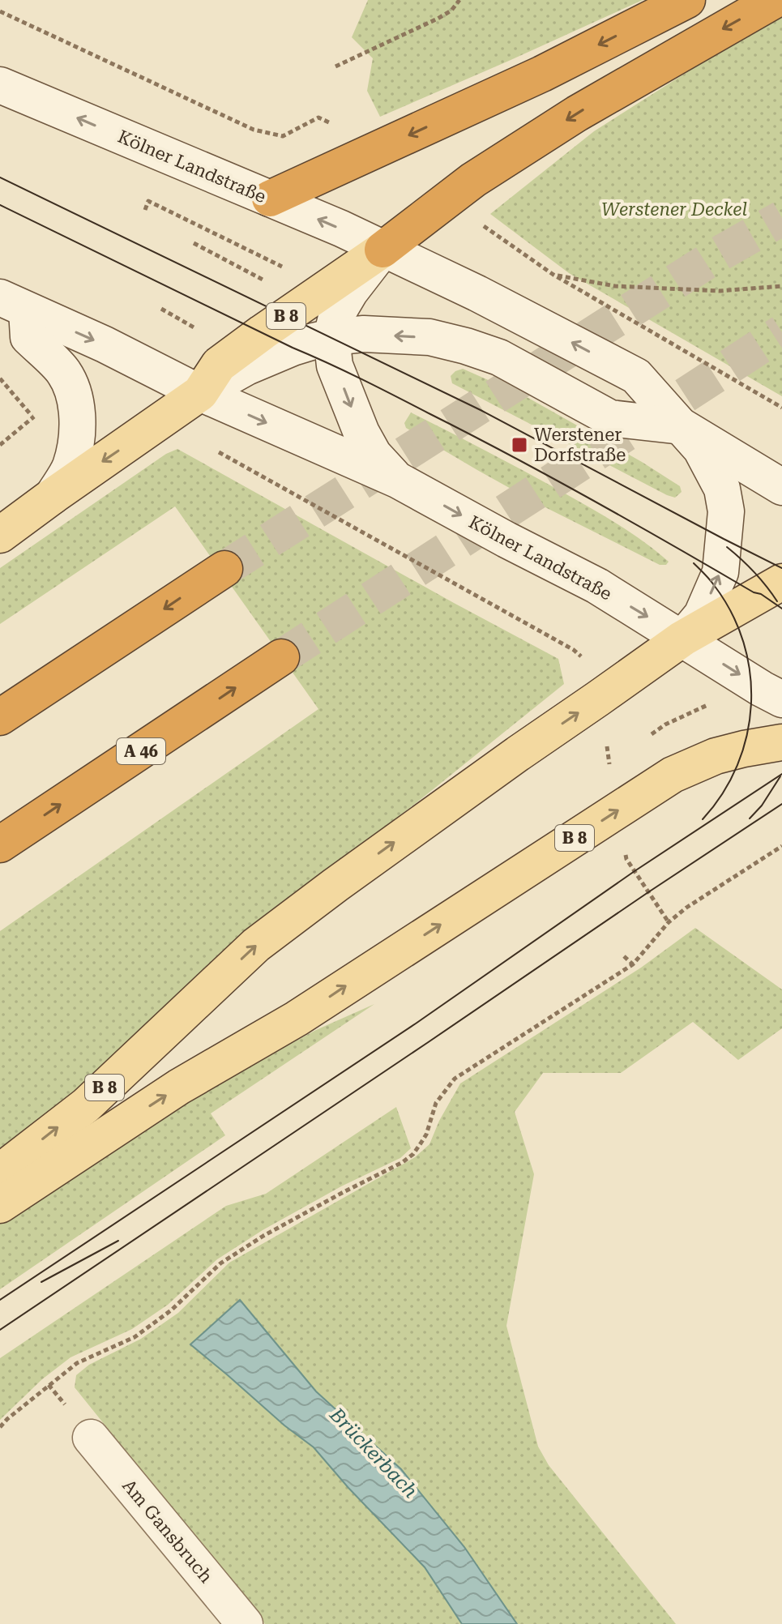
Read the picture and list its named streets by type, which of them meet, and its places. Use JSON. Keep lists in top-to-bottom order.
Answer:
{
  "streets": {
    "highway": ["A 46"],
    "main road": ["Kölner Landstraße", "B 8", "Am Gansbruch"]
  },
  "crossings": [
    ["Kölner Landstraße", "B 8"]
  ],
  "water": ["Brückerbach"],
  "parks": ["Werstener Deckel"],
  "places": {
    "transit": ["Werstener Dorfstraße"]
  }
}
